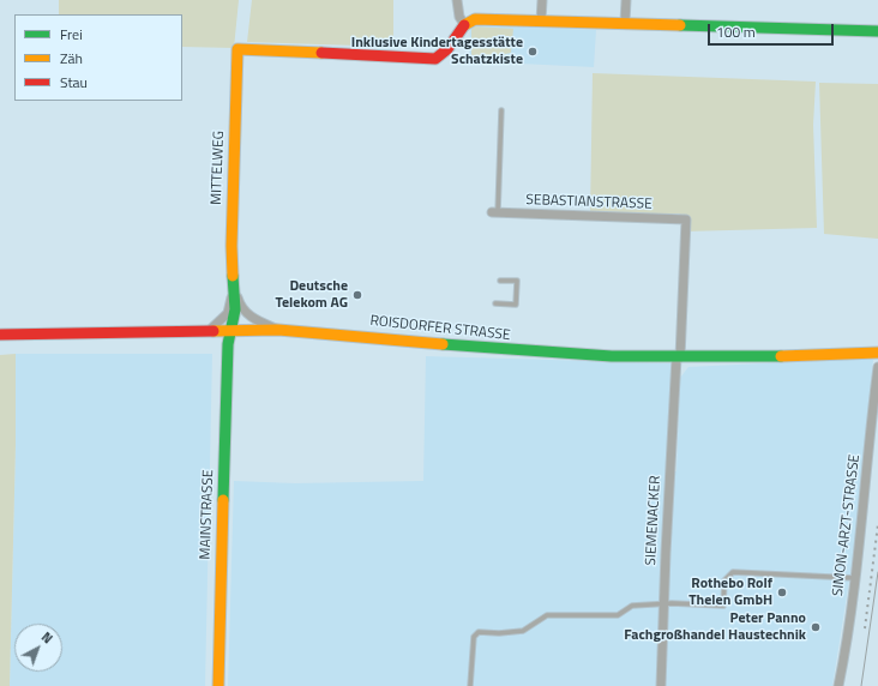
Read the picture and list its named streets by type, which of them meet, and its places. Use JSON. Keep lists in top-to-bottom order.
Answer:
{
  "streets": {
    "street": [
      "MITTELWEG",
      "SEBASTIANSTRASSE",
      "ROISDORFER STRASSE",
      "MAINSTRASSE",
      "SIEMENACKER",
      "SIMON-ARZT-STRASSE"
    ]
  },
  "crossings": [
    ["MITTELWEG", "ROISDORFER STRASSE"],
    ["MITTELWEG", "MAINSTRASSE"],
    ["SEBASTIANSTRASSE", "SIEMENACKER"],
    ["ROISDORFER STRASSE", "SIEMENACKER"]
  ],
  "places": [
    "Inklusive Kindertagesstätte Schatzkiste",
    "Deutsche Telekom AG",
    "Rothebo Rolf Thelen GmbH",
    "Peter Panno Fachgroßhandel Haustechnik"
  ],
  "legend": ["Frei", "Zäh", "Stau"],
  "scale_bar": "100 m",
  "north": "top right"
}
